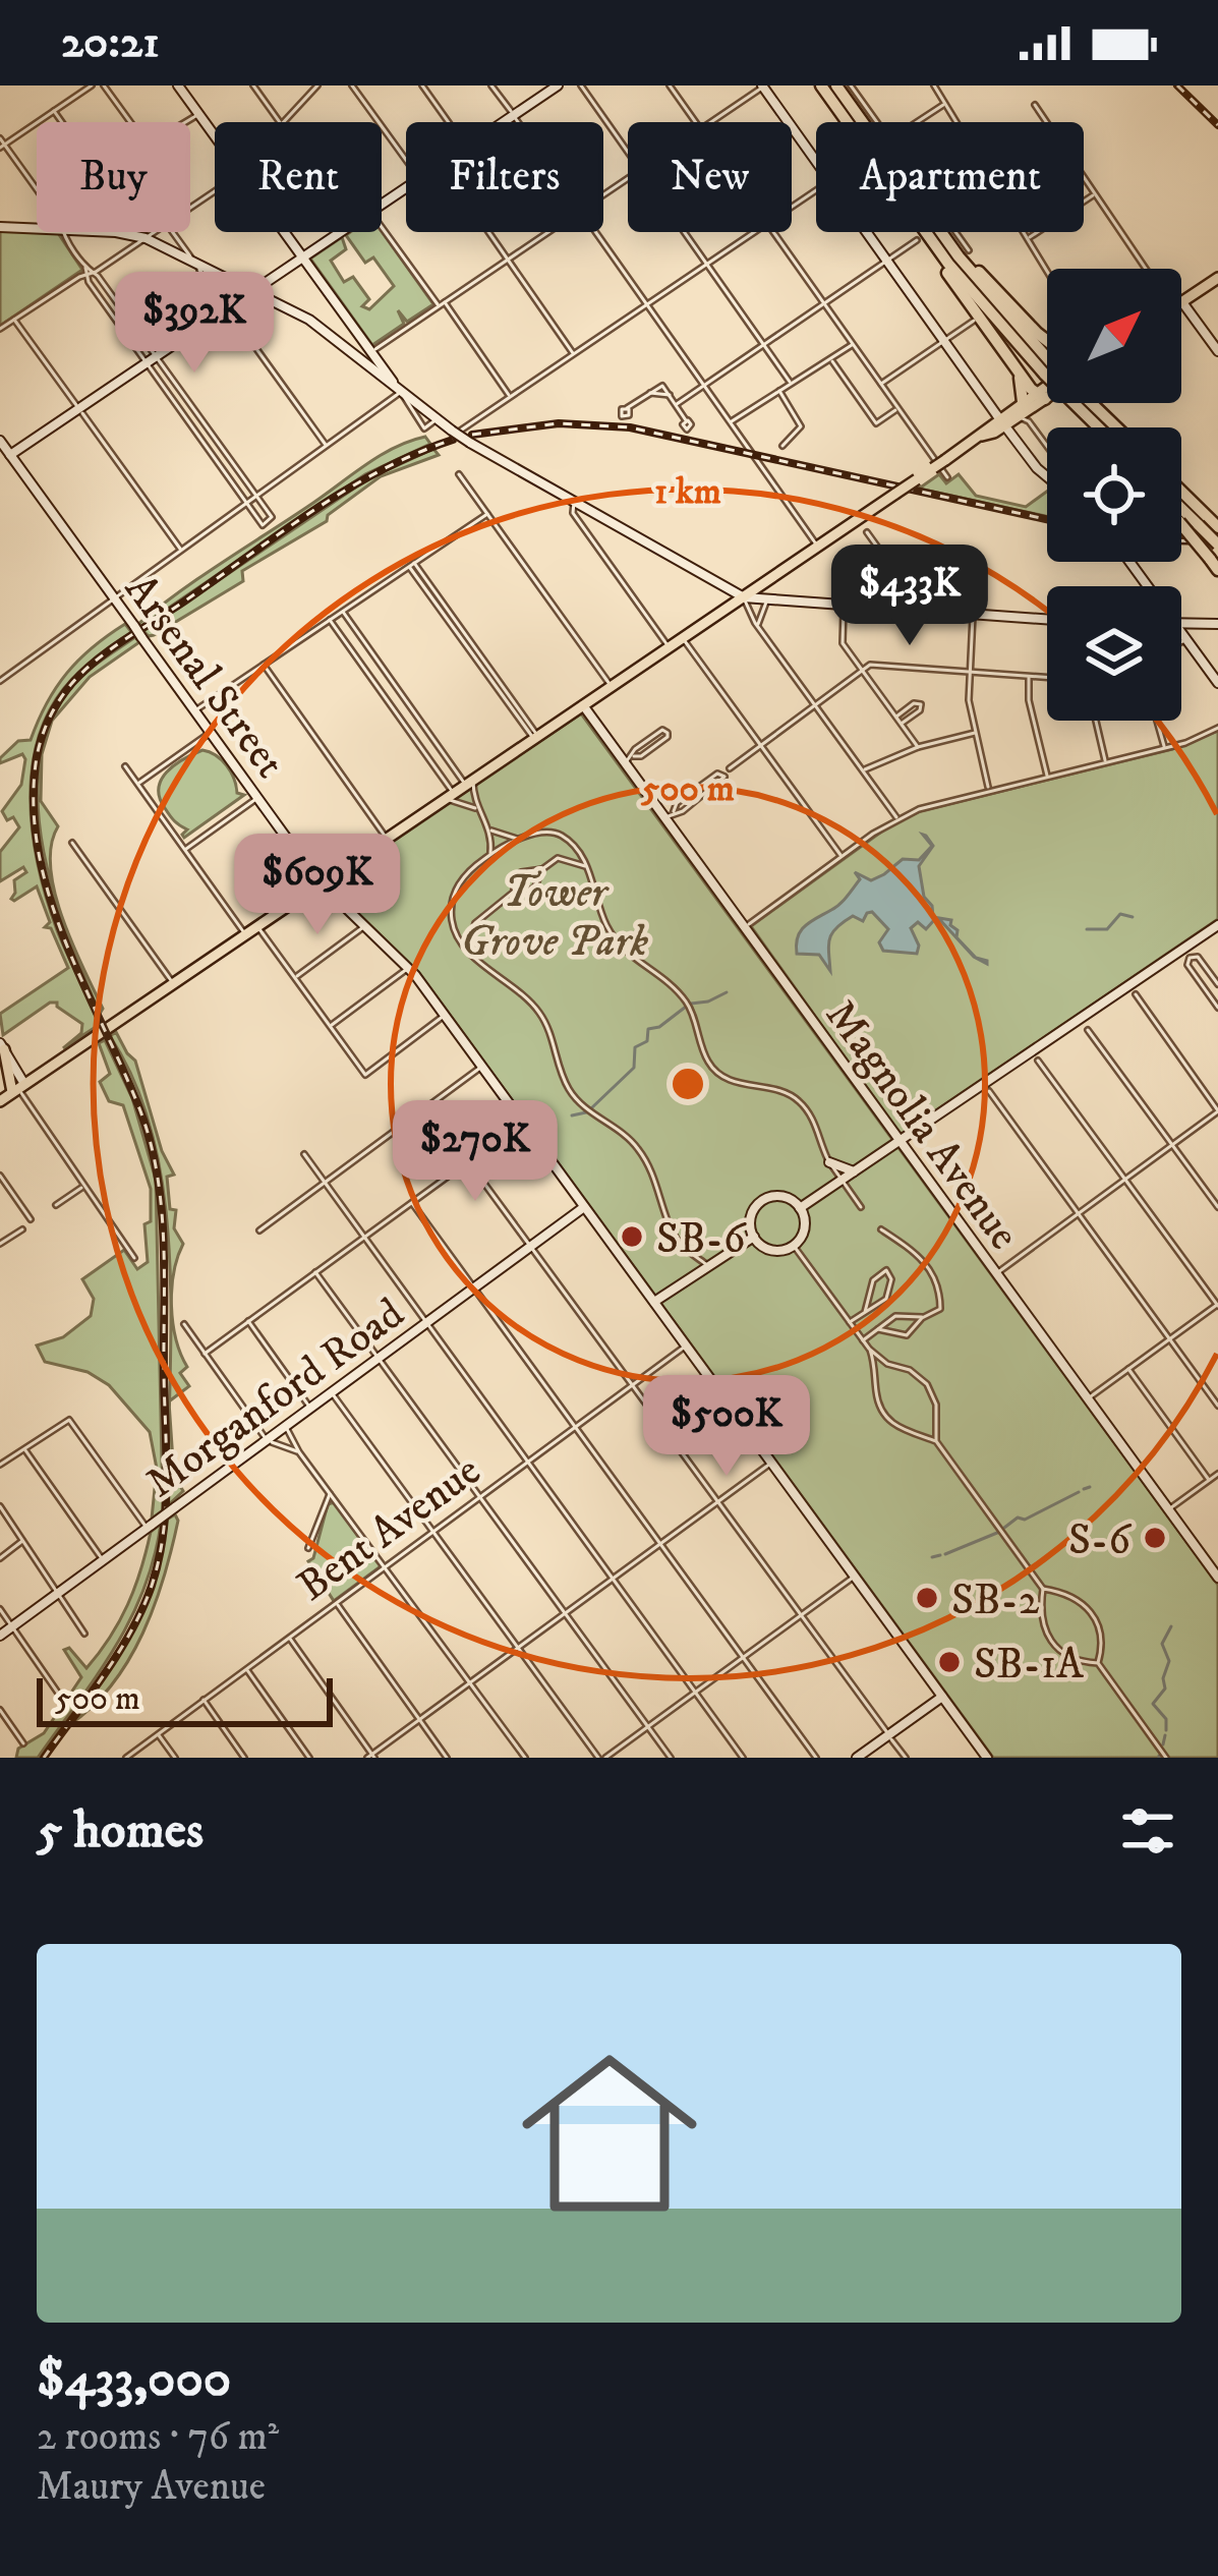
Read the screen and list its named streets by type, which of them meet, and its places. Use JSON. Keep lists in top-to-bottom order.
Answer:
{
  "streets": {
    "street": [
      "Arsenal Street",
      "Magnolia Avenue",
      "Morganford Road",
      "Bent Avenue"
    ]
  },
  "crossings": [
    ["Arsenal Street", "Morganford Road"],
    ["Arsenal Street", "Bent Avenue"]
  ],
  "parks": ["Tower Grove Park"],
  "places": [
    "SB-6",
    "S-6",
    "SB-2",
    "SB-1A"
  ],
  "scale_bar": "500 m",
  "north": "top right",
  "page": {
    "status": "20:21",
    "chip": [
      "Buy",
      "Rent",
      "Filters",
      "New",
      "Apartment"
    ],
    "price": [
      "$392K",
      "$433K",
      "$609K",
      "$270K",
      "$500K"
    ],
    "scale": "500 m",
    "heading": "5 homes",
    "list": [
      {
        "name": "$433,000",
        "note": "2 rooms · 76 m² · Maury Avenue"
      }
    ]
  },
  "rings": ["1 km", "500 m"]
}
